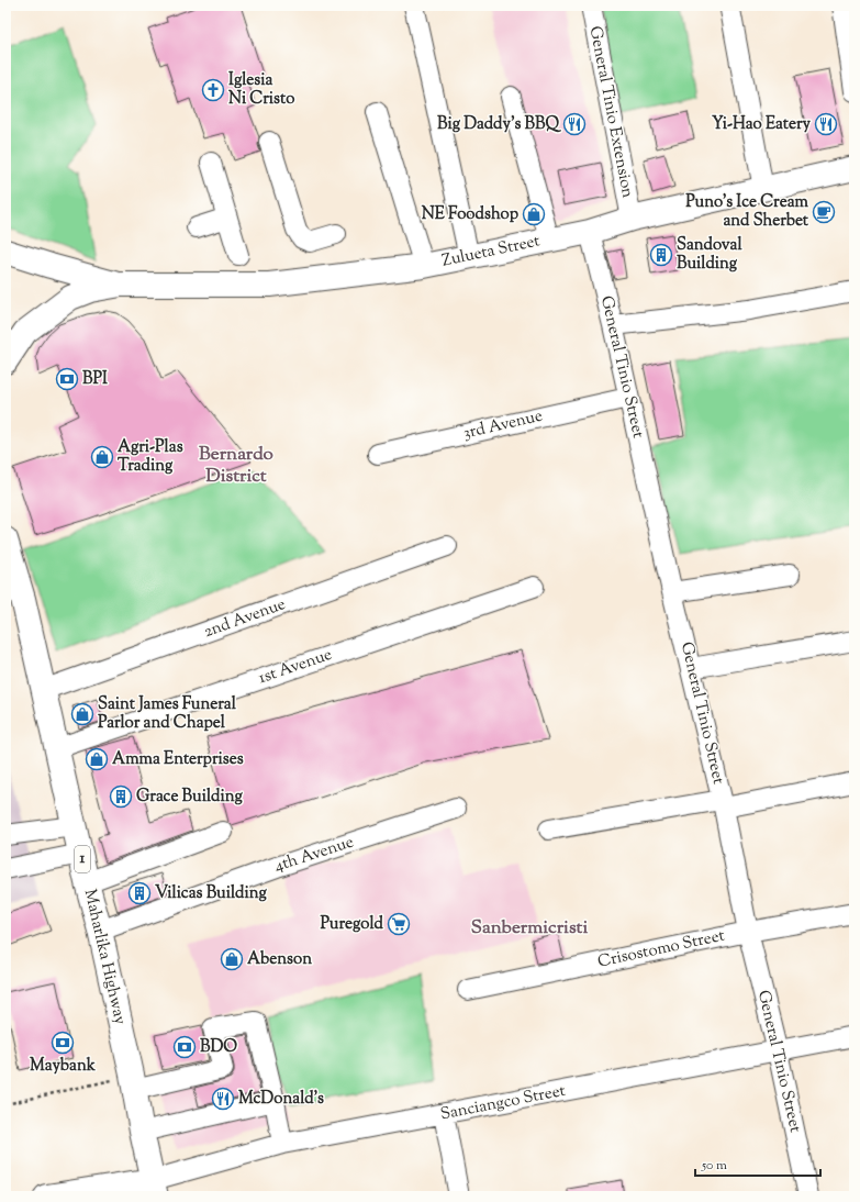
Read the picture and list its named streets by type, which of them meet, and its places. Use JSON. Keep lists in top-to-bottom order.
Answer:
{
  "streets": {
    "main road": ["Zulueta Street", "1", "Maharlika Highway"],
    "street": [
      "General Tinio Extension",
      "General Tinio Street",
      "3rd Avenue",
      "2nd Avenue",
      "1st Avenue",
      "4th Avenue",
      "Crisostomo Street",
      "Sanciangco Street"
    ]
  },
  "crossings": [
    ["General Tinio Extension", "Zulueta Street"],
    ["Zulueta Street", "General Tinio Street"],
    ["General Tinio Street", "3rd Avenue"],
    ["General Tinio Street", "Crisostomo Street"],
    ["General Tinio Street", "Sanciangco Street"],
    ["2nd Avenue", "Maharlika Highway"],
    ["1st Avenue", "Maharlika Highway"],
    ["4th Avenue", "Maharlika Highway"],
    ["Maharlika Highway", "Sanciangco Street"]
  ],
  "districts": ["Bernardo District", "Sanbermicristi"],
  "places": {
    "church": ["Iglesia Ni Cristo"],
    "restaurant": ["Big Daddy's BBQ", "Yi-Hao Eatery", "McDonald's"],
    "cafe": ["Puno's Ice Cream and Sherbet"],
    "shop": [
      "NE Foodshop",
      "Agri-Plas Trading",
      "Saint James Funeral Parlor and Chapel",
      "Amma Enterprises",
      "Abenson"
    ],
    "building": ["Sandoval Building", "Grace Building", "Vilicas Building"],
    "bank": ["BPI", "Maybank", "BDO"],
    "supermarket": ["Puregold"]
  },
  "scale_bar": "50 m"
}
